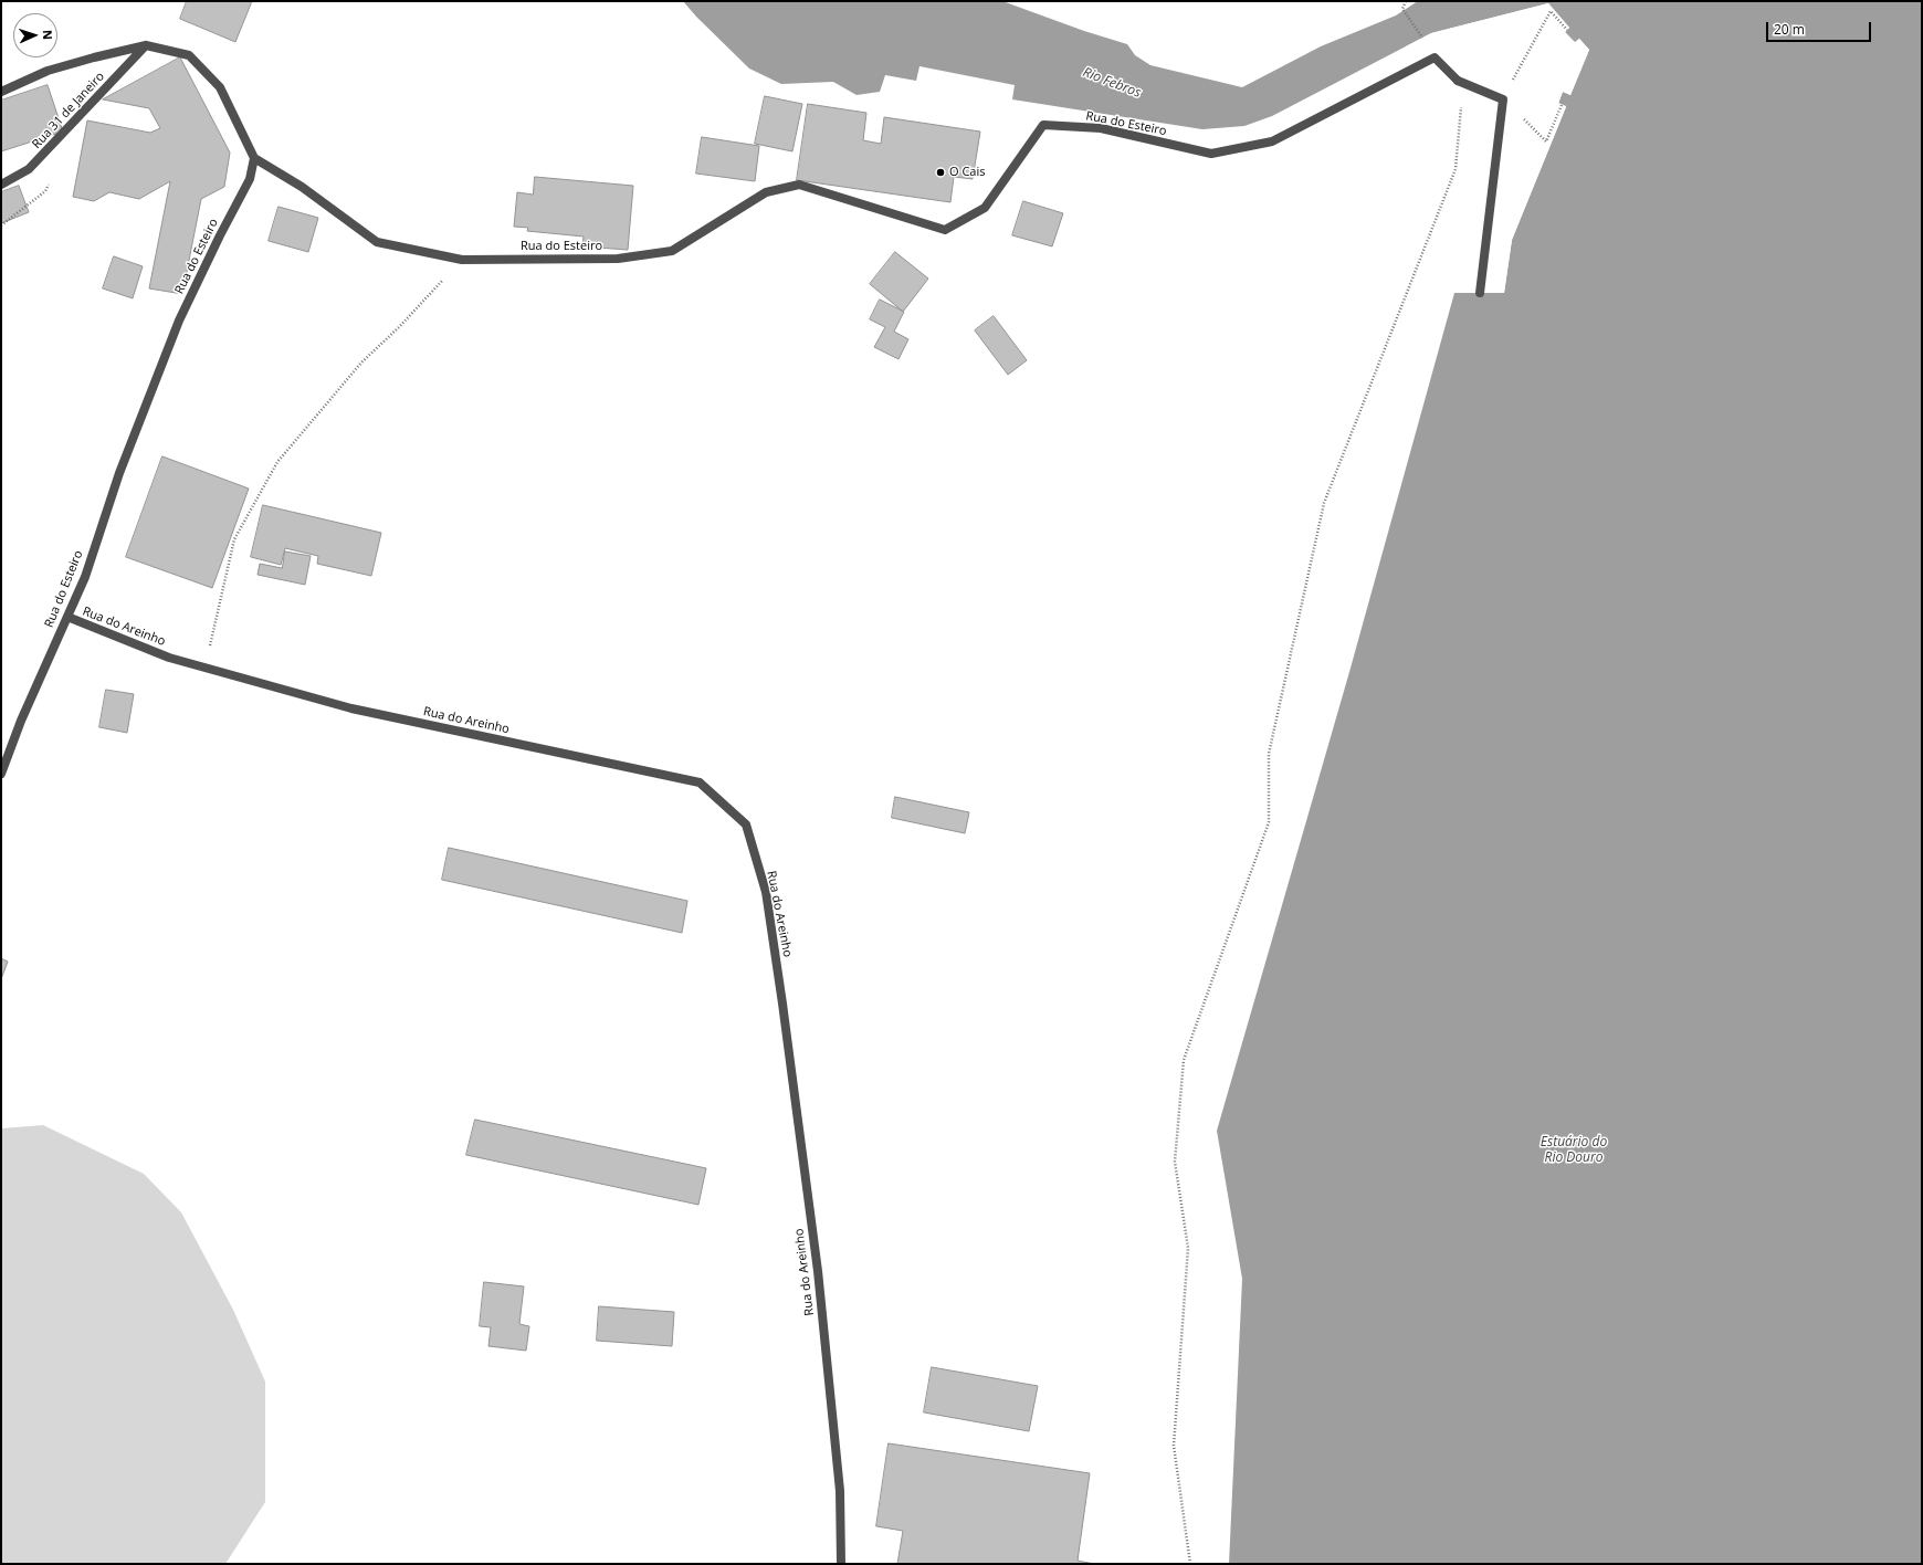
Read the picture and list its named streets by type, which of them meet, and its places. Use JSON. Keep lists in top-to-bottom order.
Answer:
{
  "streets": {
    "street": ["Rua 31 de Janeiro", "Rua do Esteiro", "Rua do Areinho"]
  },
  "crossings": [
    ["Rua do Esteiro", "Rua do Areinho"]
  ],
  "water": ["Rio Febros", "Estuário do Rio Douro"],
  "places": ["O Cais"],
  "scale_bar": "20 m",
  "north": "right"
}
